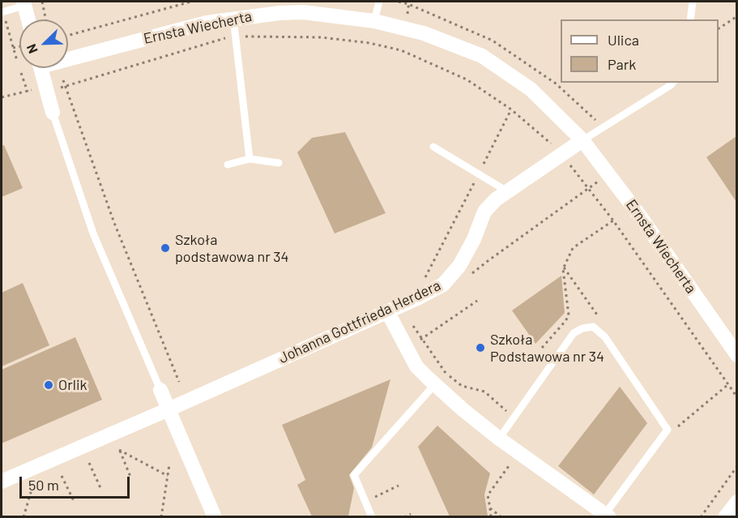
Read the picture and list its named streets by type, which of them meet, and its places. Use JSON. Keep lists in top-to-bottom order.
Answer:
{
  "streets": {
    "street": ["Ernsta Wiecherta", "Johanna Gottfrieda Herdera"]
  },
  "crossings": [
    ["Ernsta Wiecherta", "Johanna Gottfrieda Herdera"]
  ],
  "places": ["Szkoła podstawowa nr 34", "Szkoła Podstawowa nr 34", "Orlik"],
  "legend": ["Ulica", "Park"],
  "scale_bar": "50 m",
  "north": "bottom left"
}
